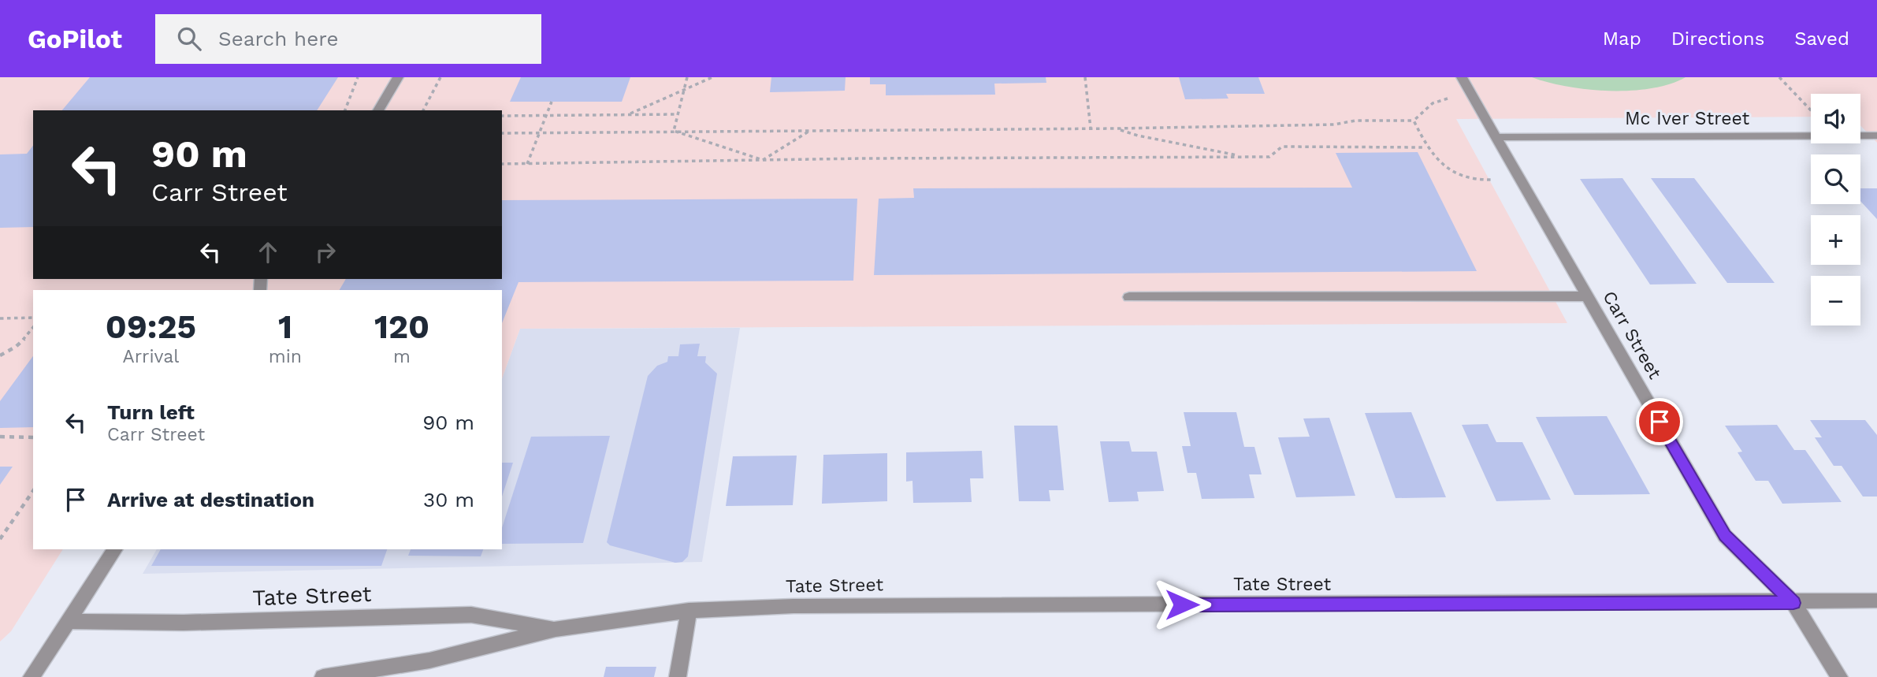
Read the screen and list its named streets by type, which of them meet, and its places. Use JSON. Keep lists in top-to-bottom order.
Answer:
{
  "streets": {
    "street": ["Mc Iver Street", "Carr Street", "Tate Street"]
  },
  "crossings": [
    ["Mc Iver Street", "Carr Street"],
    ["Carr Street", "Tate Street"]
  ],
  "page": {
    "header": "GoPilot",
    "search": "Search here",
    "nav": ["Map", "Directions", "Saved"],
    "map_buttons": ["+", "−"],
    "turn": ["90 m", "Carr Street"],
    "eta": [
      "09:25",
      "Arrival",
      "1",
      "min",
      "120",
      "m"
    ],
    "list": [
      {
        "name": "Turn left",
        "note": "Carr Street",
        "value": "90 m"
      },
      {
        "name": "Arrive at destination",
        "value": "30 m"
      }
    ]
  }
}
